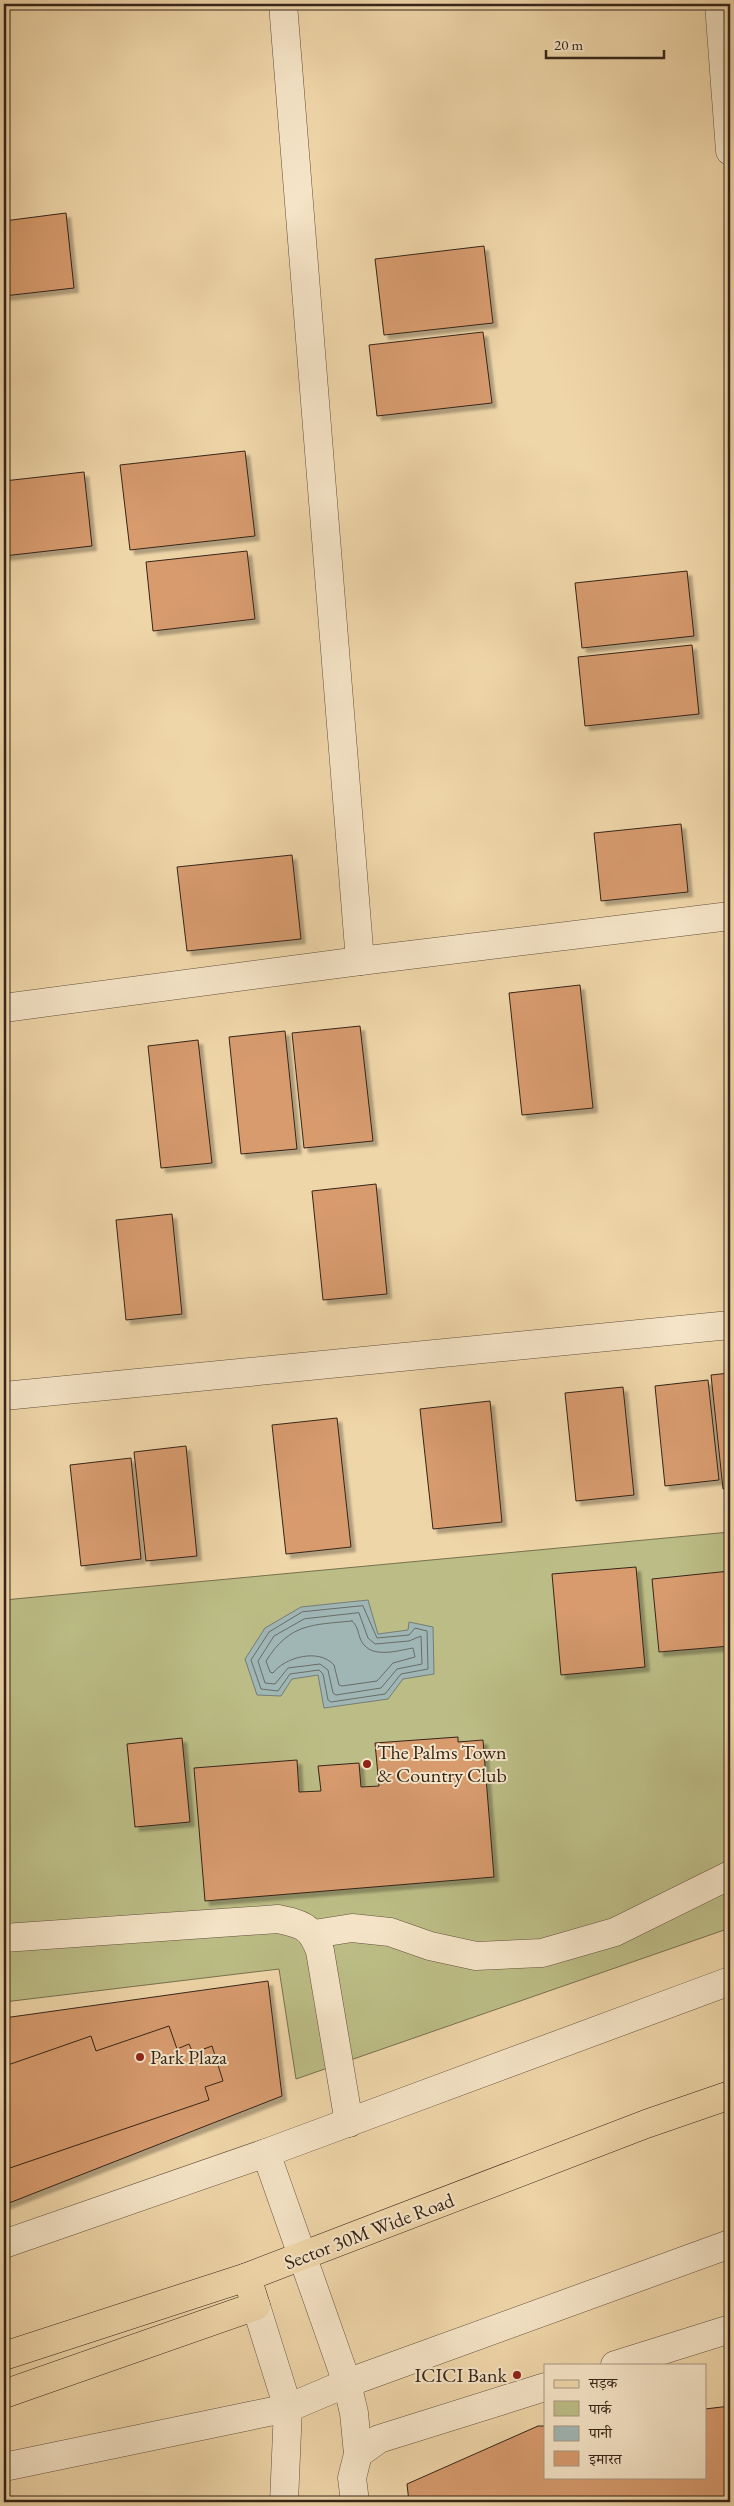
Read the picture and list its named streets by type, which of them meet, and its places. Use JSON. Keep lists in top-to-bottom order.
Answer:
{
  "streets": {
    "main road": ["Sector 30M Wide Road"]
  },
  "places": ["The Palms Town & Country Club", "Park Plaza", "ICICI Bank"],
  "legend": [
    "सड़क",
    "पार्क",
    "पानी",
    "इमारत"
  ],
  "scale_bar": "20 m"
}
